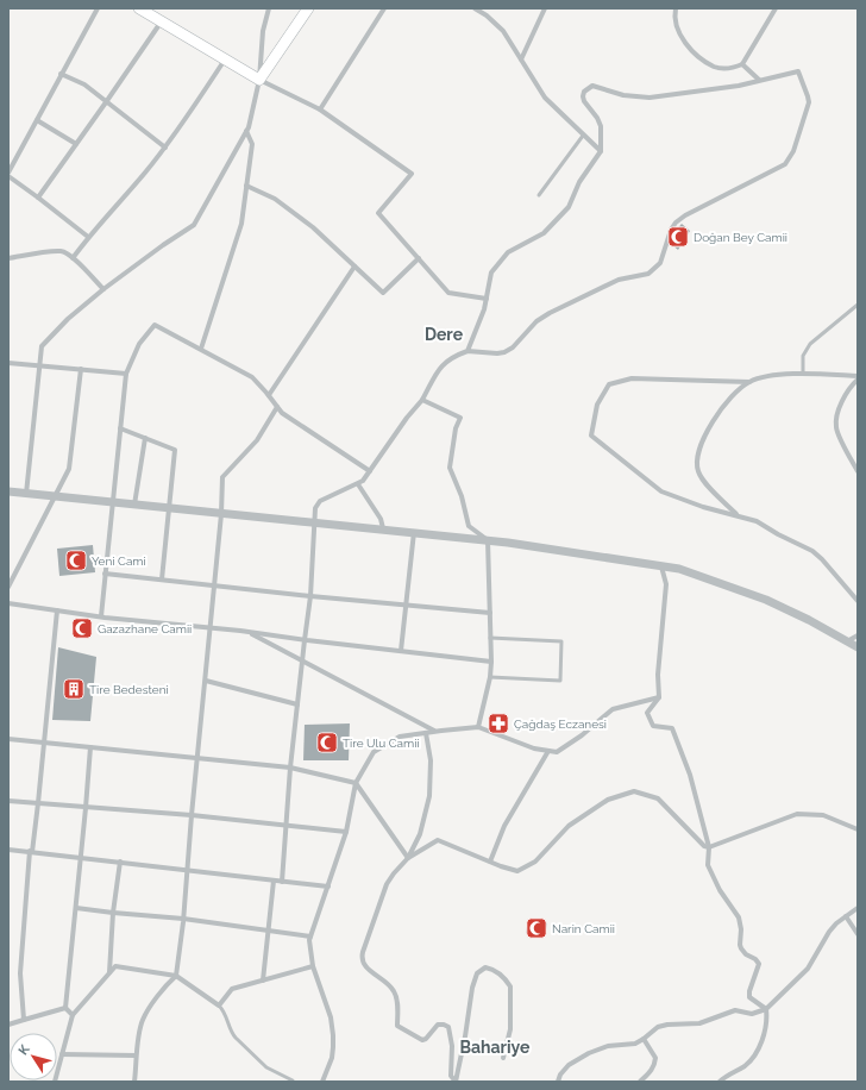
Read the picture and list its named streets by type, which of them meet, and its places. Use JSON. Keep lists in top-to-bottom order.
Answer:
{
  "districts": ["Dere", "Bahariye"],
  "places": {
    "mosque": [
      "Doğan Bey Camii",
      "Yeni Cami",
      "Gazazhane Camii",
      "Tire Ulu Camii",
      "Narin Camii"
    ],
    "building": ["Tire Bedesteni"],
    "pharmacy": ["Çağdaş Eczanesi"]
  },
  "north": "top left"
}
